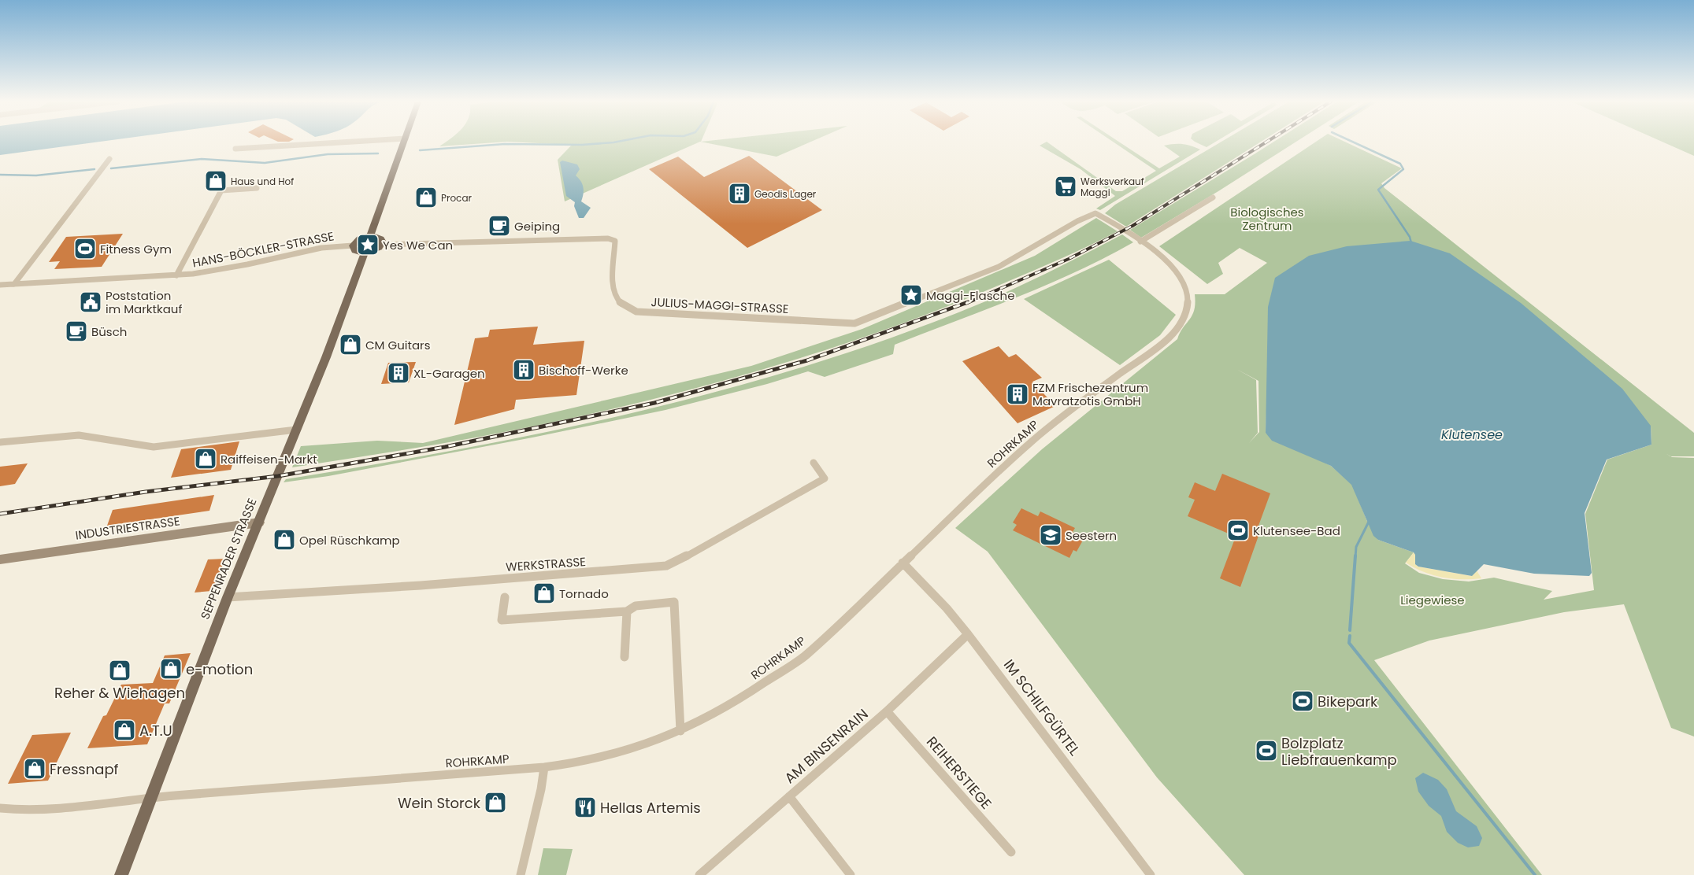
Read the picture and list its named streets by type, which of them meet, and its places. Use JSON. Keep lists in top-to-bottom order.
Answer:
{
  "streets": {
    "main road": ["SEPPENRADER STRASSE"],
    "street": [
      "HANS-BÖCKLER-STRASSE",
      "JULIUS-MAGGI-STRASSE",
      "ROHRKAMP",
      "INDUSTRIESTRASSE",
      "WERKSTRASSE",
      "IM SCHILFGÜRTEL",
      "AM BINSENRAIN",
      "REIHERSTIEGE"
    ]
  },
  "crossings": [
    ["JULIUS-MAGGI-STRASSE", "ROHRKAMP"],
    ["ROHRKAMP", "SEPPENRADER STRASSE"],
    ["ROHRKAMP", "IM SCHILFGÜRTEL"],
    ["INDUSTRIESTRASSE", "SEPPENRADER STRASSE"],
    ["SEPPENRADER STRASSE", "WERKSTRASSE"],
    ["IM SCHILFGÜRTEL", "AM BINSENRAIN"],
    ["AM BINSENRAIN", "REIHERSTIEGE"]
  ],
  "water": ["Klutensee"],
  "parks": ["Biologisches Zentrum", "Liegewiese"],
  "places": {
    "shop": [
      "Haus und Hof",
      "Procar",
      "CM Guitars",
      "Raiffeisen-Markt",
      "Opel Rüschkamp",
      "Tornado",
      "e-motion",
      "Reher & Wiehagen",
      "A.T.U",
      "Fressnapf",
      "Wein Storck"
    ],
    "supermarket": ["Werksverkauf Maggi"],
    "building": [
      "Geodis Lager",
      "Bischoff-Werke",
      "XL-Garagen",
      "FZM Frischezentrum Mavratzotis GmbH"
    ],
    "cafe": ["Geiping", "Büsch"],
    "place": ["Yes We Can", "Maggi-Flasche"],
    "sports": [
      "Fitness Gym",
      "Klutensee-Bad",
      "Bikepark",
      "Bolzplatz Liebfrauenkamp"
    ],
    "public building": ["Poststation im Marktkauf"],
    "school or university": ["Seestern"],
    "restaurant": ["Hellas Artemis"]
  }
}
